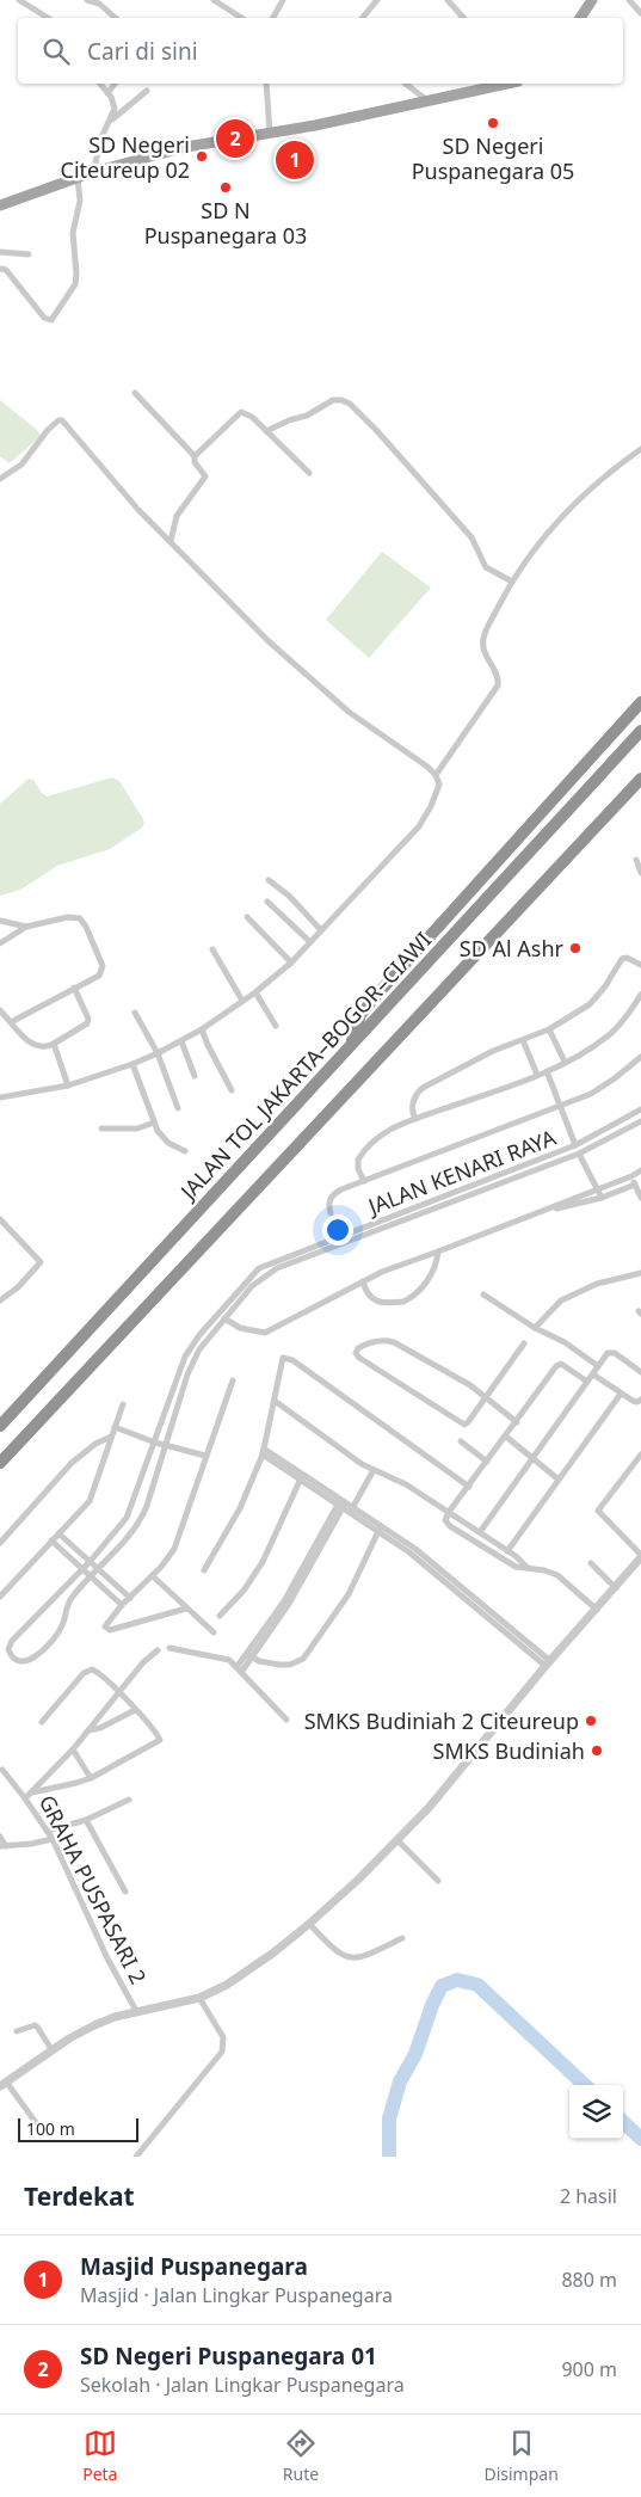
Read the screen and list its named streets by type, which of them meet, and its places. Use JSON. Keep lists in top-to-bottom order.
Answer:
{
  "streets": {
    "highway": ["JALAN TOL JAKARTA–BOGOR–CIAWI"],
    "street": ["JALAN KENARI RAYA", "GRAHA PUSPASARI 2"]
  },
  "places": [
    "SD Negeri Puspanegara 05",
    "SD Negeri Citeureup 02",
    "SD N Puspanegara 03",
    "SD Al Ashr",
    "SMKS Budiniah 2 Citeureup",
    "SMKS Budiniah"
  ],
  "scale_bar": "100 m",
  "page": {
    "search": "Cari di sini",
    "pins": ["2", "1"],
    "scale": "100 m",
    "heading": ["Terdekat", "2 hasil"],
    "list": [
      {
        "mark": "1",
        "name": "Masjid Puspanegara",
        "note": "Masjid · Jalan Lingkar Puspanegara",
        "value": "880 m"
      },
      {
        "mark": "2",
        "name": "SD Negeri Puspanegara 01",
        "note": "Sekolah · Jalan Lingkar Puspanegara",
        "value": "900 m"
      }
    ],
    "nav": ["Peta", "Rute", "Disimpan"]
  }
}
